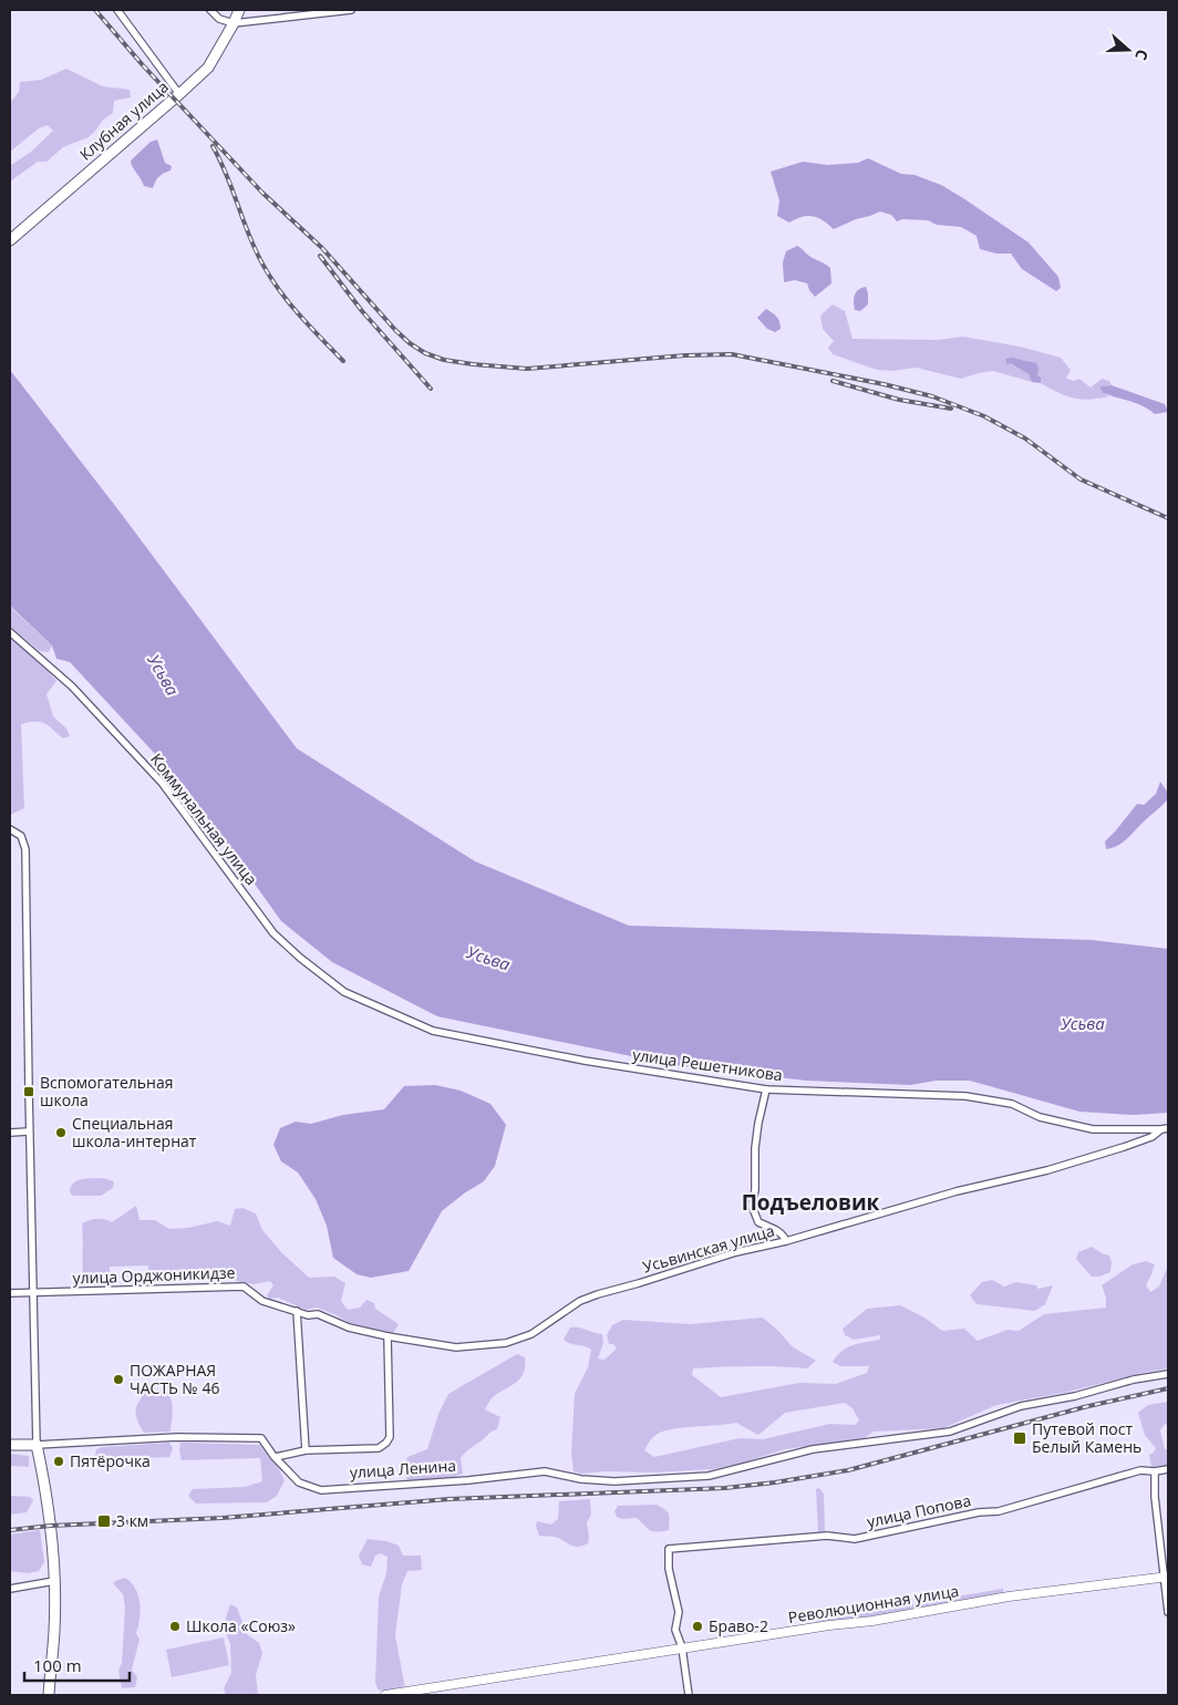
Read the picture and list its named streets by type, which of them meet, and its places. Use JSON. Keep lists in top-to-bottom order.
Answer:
{
  "streets": {
    "main road": ["Клубная улица", "улица Ленина"],
    "street": [
      "Коммунальная улица",
      "улица Решетникова",
      "Усьвинская улица",
      "улица Орджоникидзе",
      "улица Попова",
      "Революционная улица"
    ]
  },
  "crossings": [
    ["Коммунальная улица", "улица Решетникова"],
    ["улица Решетникова", "Усьвинская улица"],
    ["Усьвинская улица", "улица Орджоникидзе"],
    ["Усьвинская улица", "улица Ленина"],
    ["улица Орджоникидзе", "улица Ленина"],
    ["улица Попова", "Революционная улица"]
  ],
  "districts": ["Подъеловик"],
  "water": ["Усьва"],
  "places": {
    "transit": ["Вспомогательная школа", "Путевой пост Белый Камень", "3 км"],
    "other": [
      "Специальная школа-интернат",
      "ПОЖАРНАЯ ЧАСТЬ № 46",
      "Пятёрочка",
      "Школа «Союз»",
      "Браво-2"
    ]
  },
  "scale_bar": "100 m",
  "north": "right"
}
